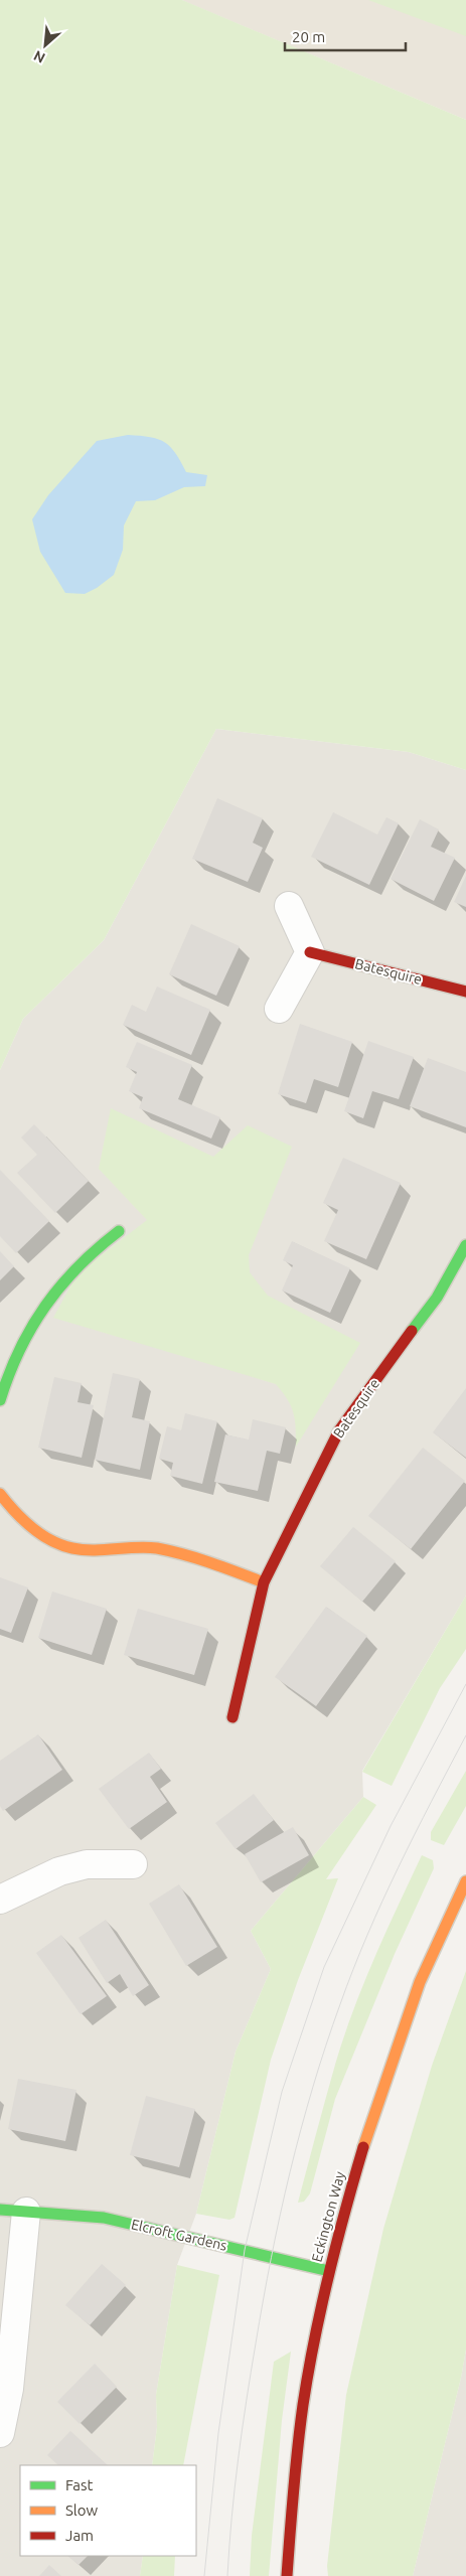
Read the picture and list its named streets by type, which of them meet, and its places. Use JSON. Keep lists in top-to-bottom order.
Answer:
{
  "streets": {
    "street": ["Batesquire", "Eckington Way", "Elcroft Gardens"]
  },
  "crossings": [
    ["Eckington Way", "Elcroft Gardens"]
  ],
  "legend": ["Fast", "Slow", "Jam"],
  "scale_bar": "20 m",
  "north": "bottom left"
}
